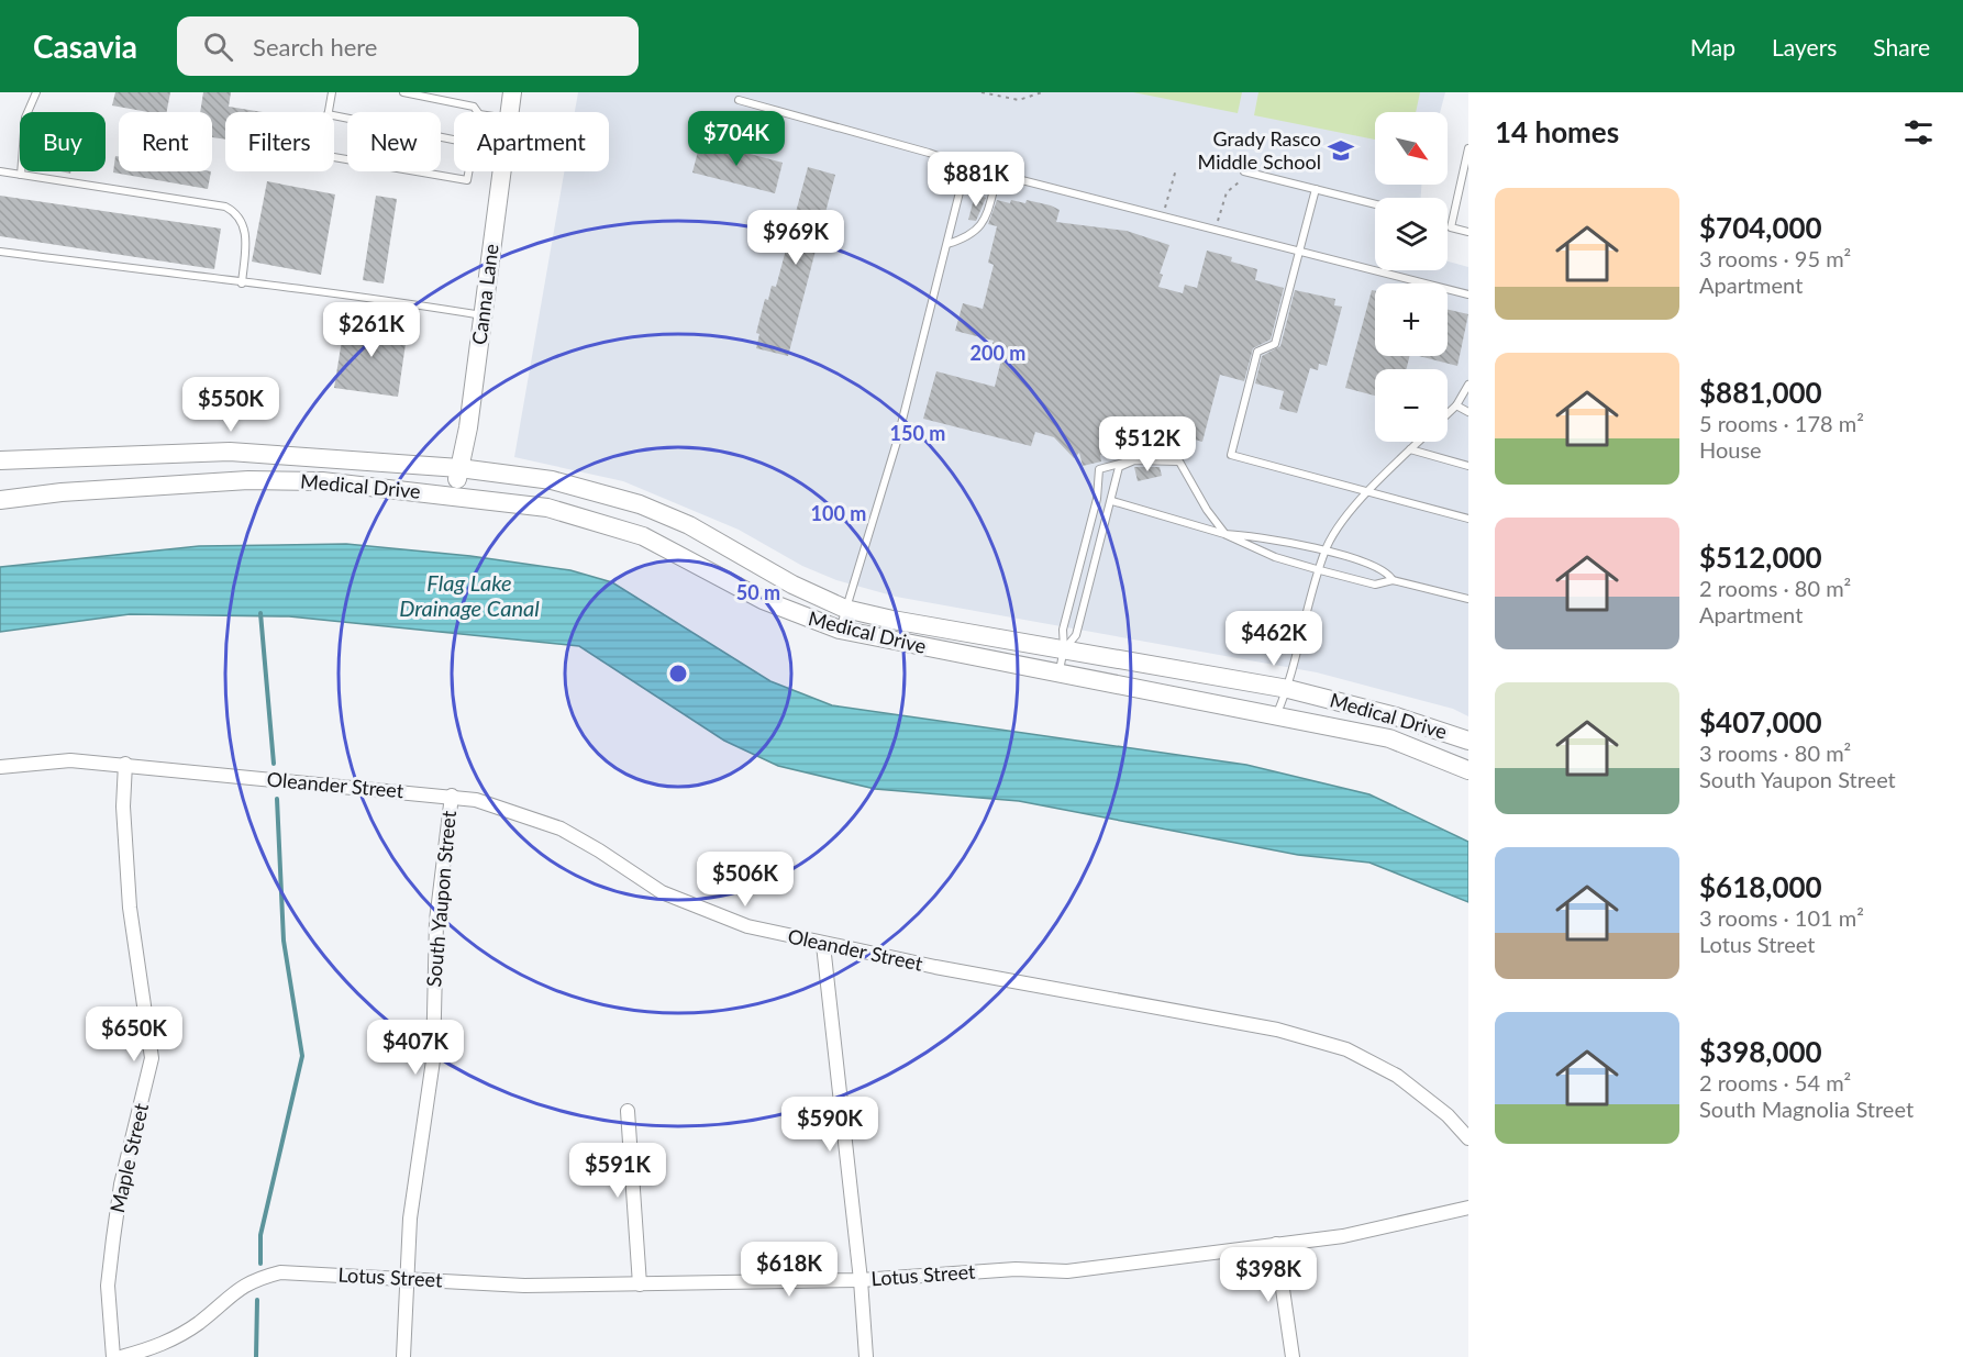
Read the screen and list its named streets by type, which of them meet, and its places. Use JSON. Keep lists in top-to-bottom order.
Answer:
{
  "streets": {
    "street": [
      "Canna Lane",
      "Medical Drive",
      "Oleander Street",
      "South Yaupon Street",
      "Maple Street",
      "Lotus Street"
    ]
  },
  "crossings": [
    ["Canna Lane", "Medical Drive"],
    ["Oleander Street", "South Yaupon Street"],
    ["Oleander Street", "Maple Street"],
    ["South Yaupon Street", "Lotus Street"]
  ],
  "water": ["Flag Lake Drainage Canal"],
  "places": {
    "school or university": ["Grady Rasco Middle School"]
  },
  "north": "bottom right",
  "page": {
    "header": "Casavia",
    "search": "Search here",
    "nav": ["Map", "Layers", "Share"],
    "heading": "14 homes",
    "price": [
      "$704K",
      "$881K",
      "$969K",
      "$261K",
      "$550K",
      "$512K",
      "$462K",
      "$506K",
      "$650K",
      "$407K",
      "$590K",
      "$591K",
      "$618K",
      "$398K"
    ],
    "map_buttons": ["+", "−"],
    "chip": [
      "Buy",
      "Rent",
      "Filters",
      "New",
      "Apartment"
    ],
    "list": [
      {
        "name": "$704,000",
        "note": "3 rooms · 95 m² · Apartment"
      },
      {
        "name": "$881,000",
        "note": "5 rooms · 178 m² · House"
      },
      {
        "name": "$512,000",
        "note": "2 rooms · 80 m² · Apartment"
      },
      {
        "name": "$407,000",
        "note": "3 rooms · 80 m² · South Yaupon Street"
      },
      {
        "name": "$618,000",
        "note": "3 rooms · 101 m² · Lotus Street"
      },
      {
        "name": "$398,000",
        "note": "2 rooms · 54 m² · South Magnolia Street"
      }
    ]
  },
  "rings": [
    "200 m",
    "150 m",
    "100 m",
    "50 m"
  ]
}
